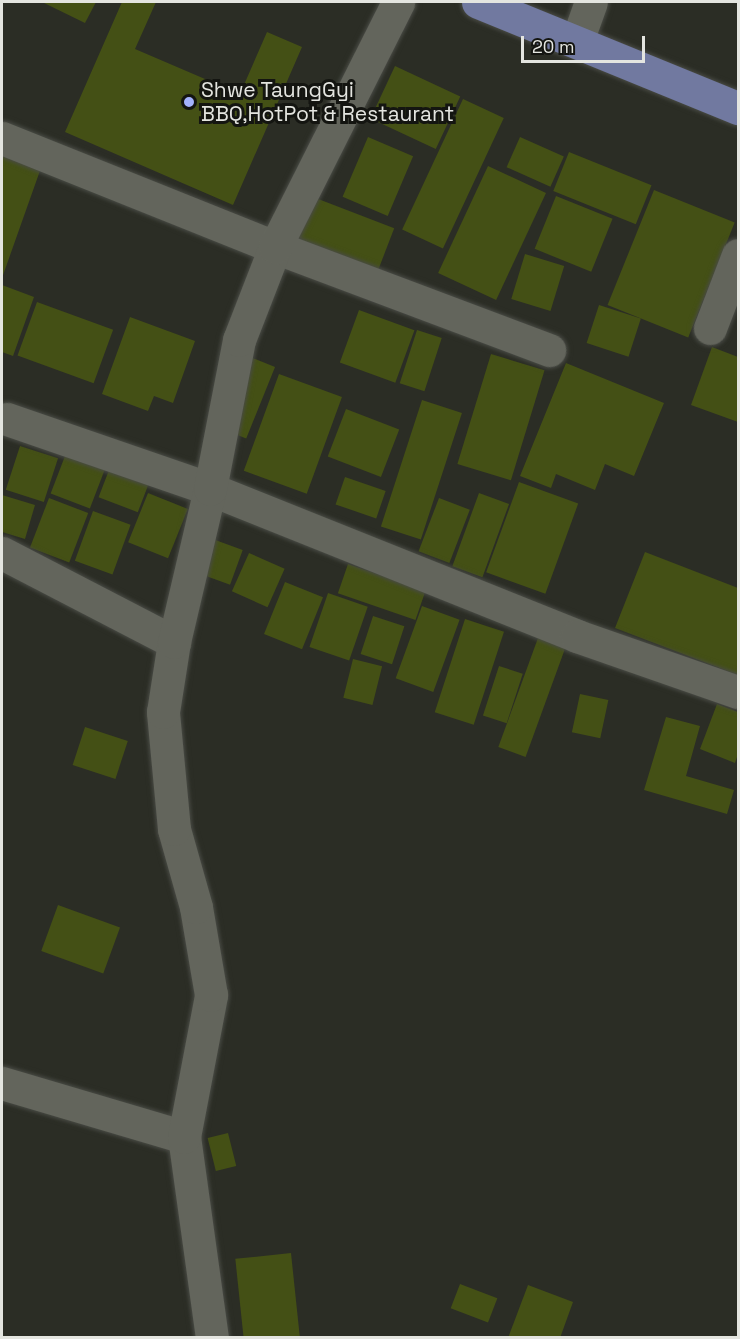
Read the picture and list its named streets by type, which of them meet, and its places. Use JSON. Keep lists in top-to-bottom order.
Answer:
{
  "places": ["Shwe TaungGyi BBQ,HotPot & Restaurant"],
  "scale_bar": "20 m"
}
